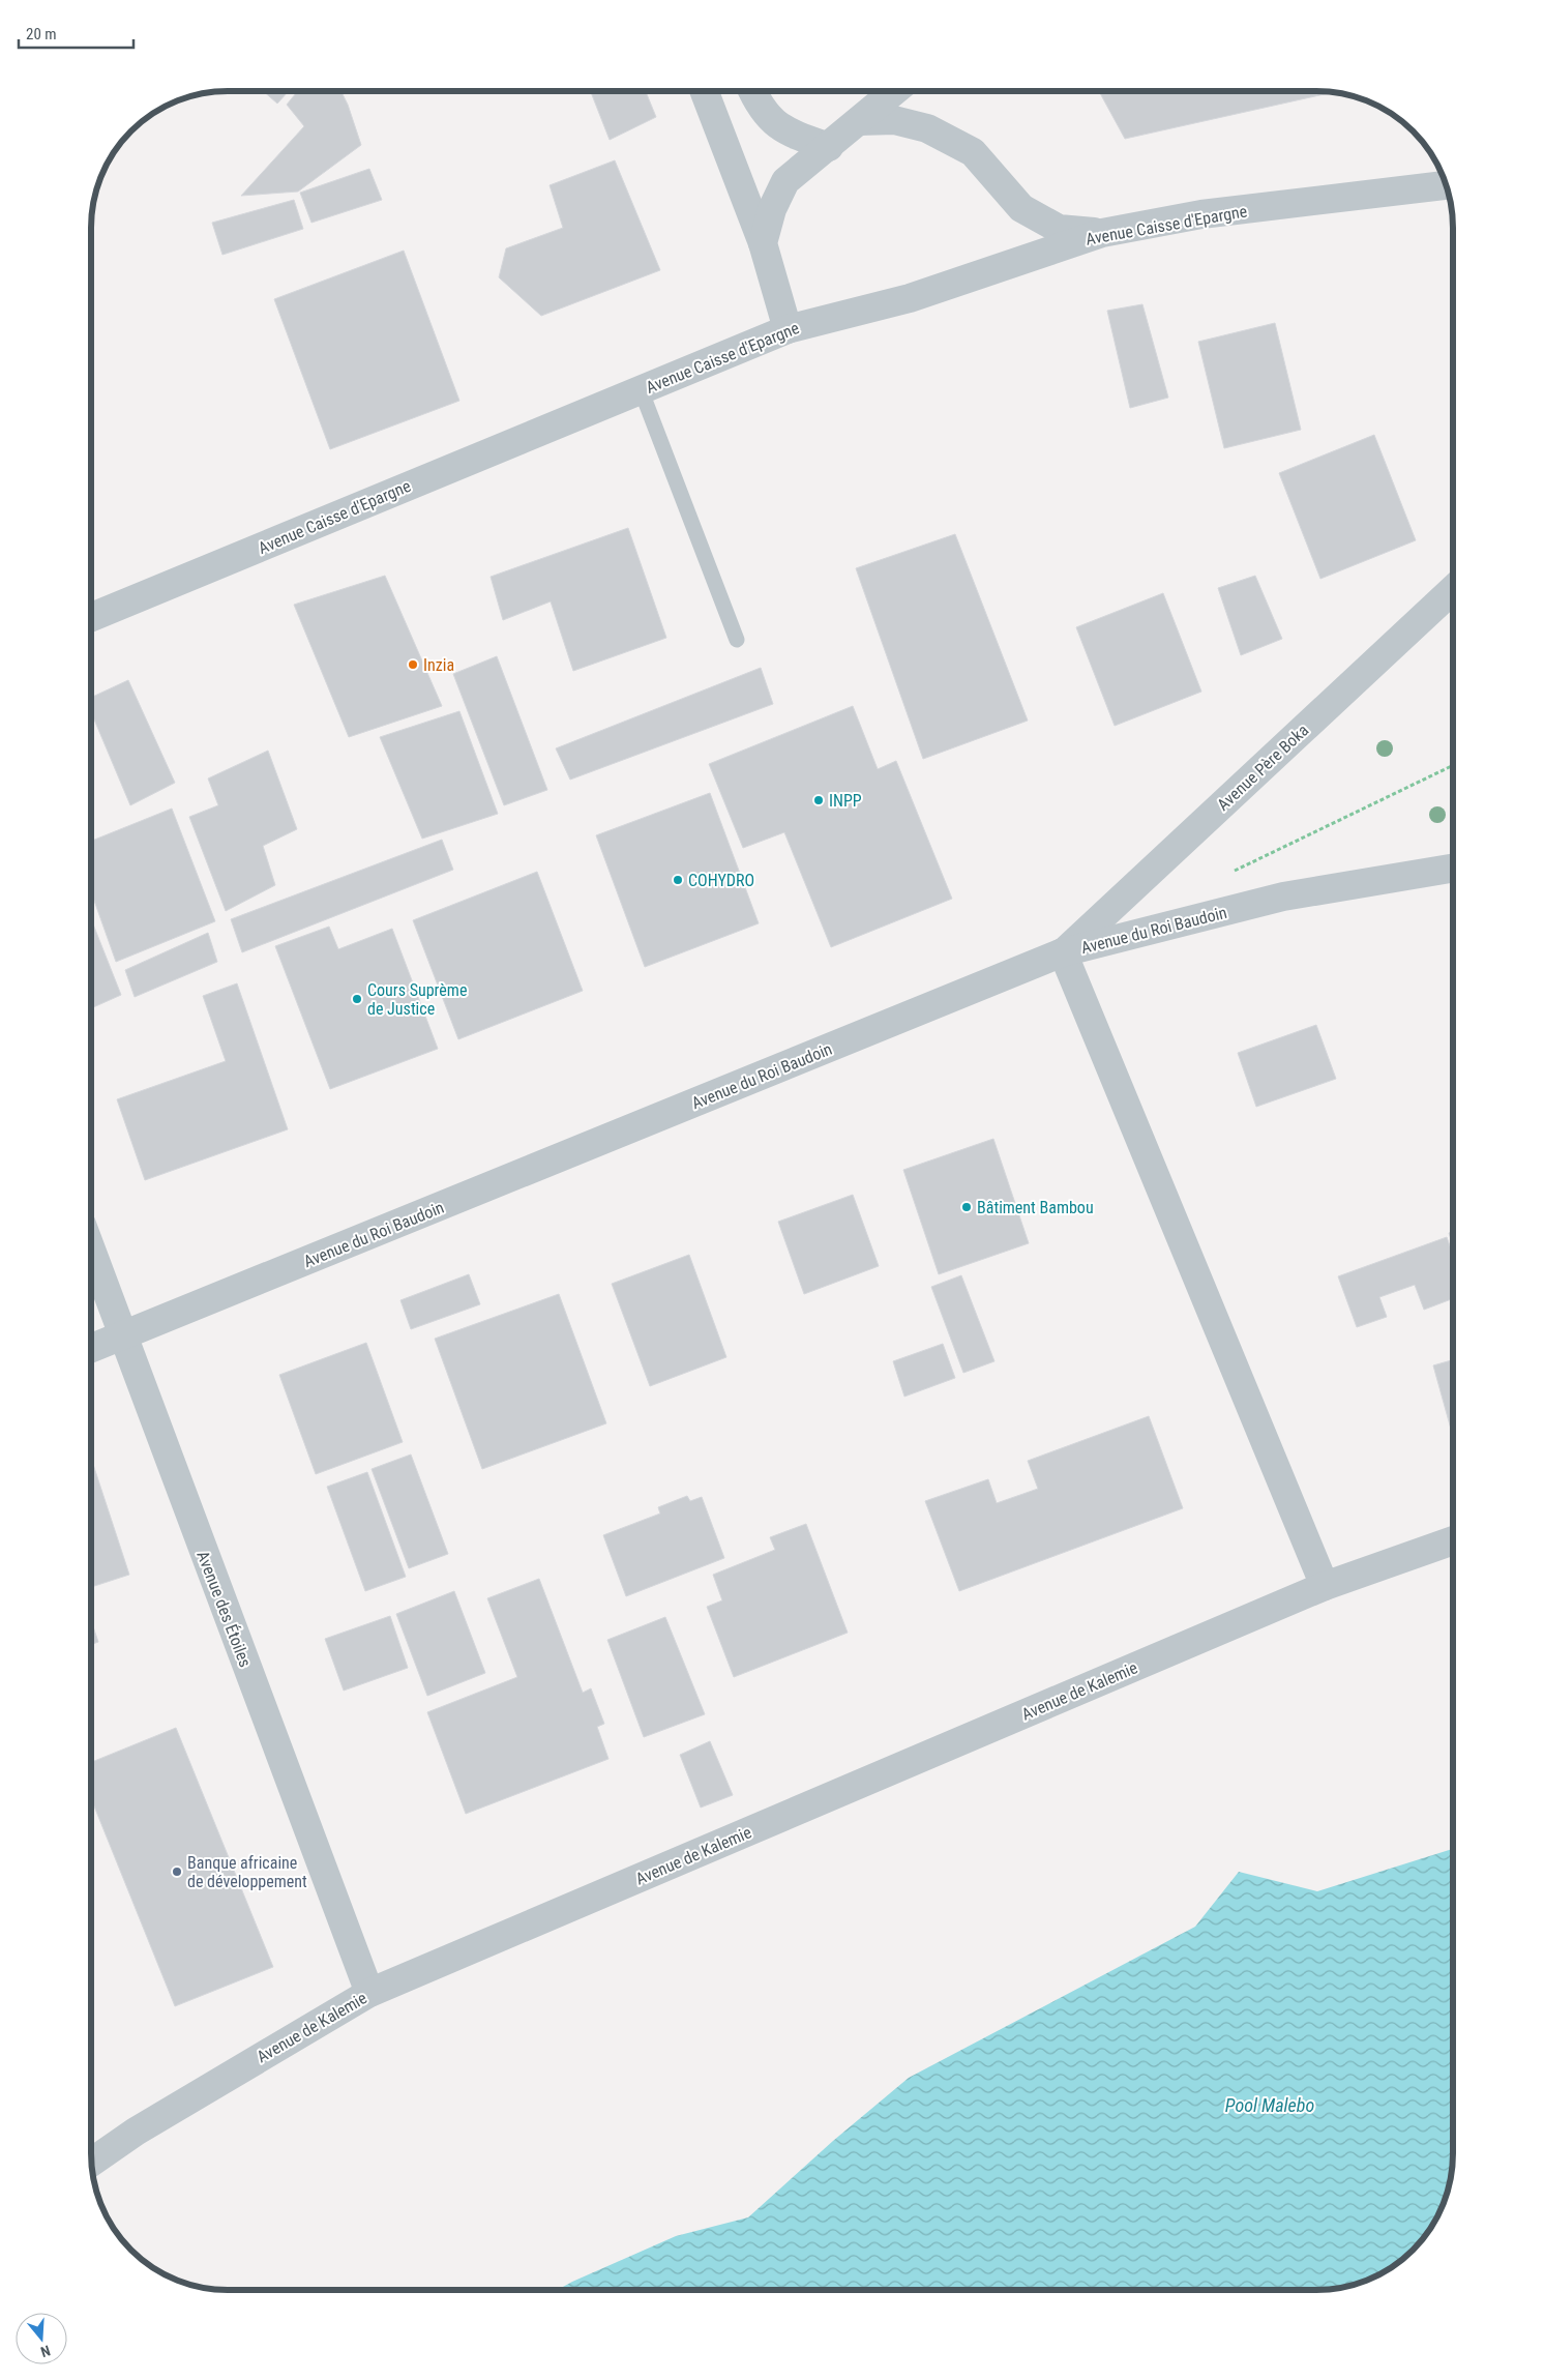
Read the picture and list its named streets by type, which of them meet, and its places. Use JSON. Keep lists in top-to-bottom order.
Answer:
{
  "streets": {
    "street": [
      "Avenue Caisse d'Epargne",
      "Avenue Père Boka",
      "Avenue du Roi Baudoin",
      "Avenue des Étoiles",
      "Avenue de Kalemie"
    ]
  },
  "crossings": [
    ["Avenue Père Boka", "Avenue du Roi Baudoin"],
    ["Avenue du Roi Baudoin", "Avenue des Étoiles"],
    ["Avenue des Étoiles", "Avenue de Kalemie"]
  ],
  "water": ["Pool Malebo"],
  "places": [
    "Inzia",
    "INPP",
    "COHYDRO",
    "Cours Suprème de Justice",
    "Bâtiment Bambou",
    "Banque africaine de développement"
  ],
  "scale_bar": "20 m",
  "north": "bottom"
}
